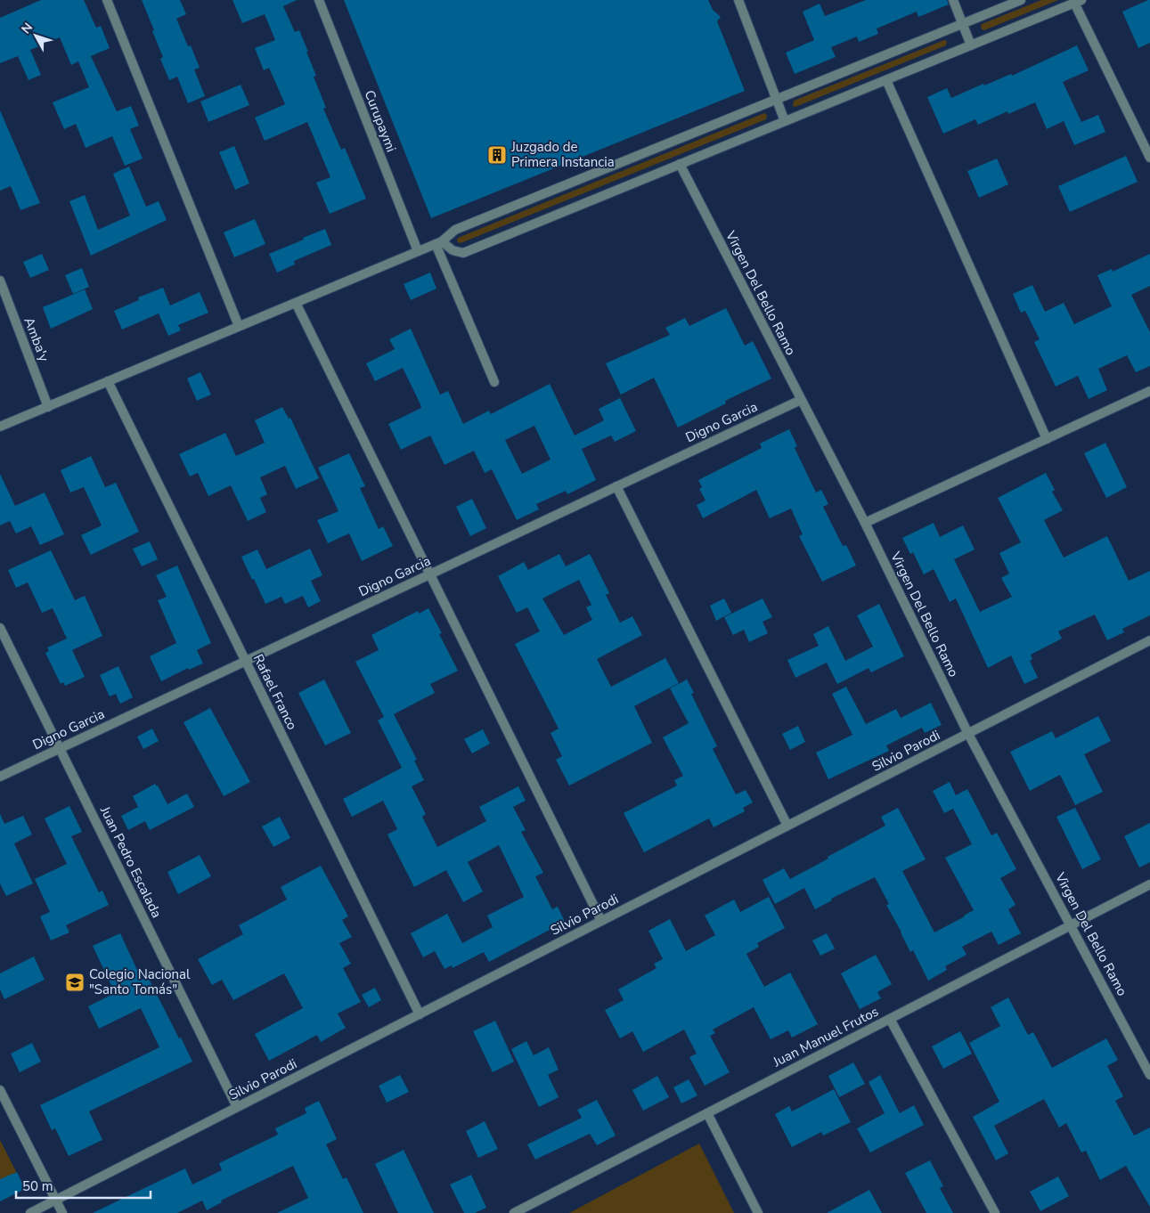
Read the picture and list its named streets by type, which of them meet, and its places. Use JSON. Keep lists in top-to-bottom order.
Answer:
{
  "streets": {
    "street": [
      "Curupaymi",
      "Virgen Del Bello Ramo",
      "Amba'y",
      "Digno Garcia",
      "Rafael Franco",
      "Silvio Parodi",
      "Juan Pedro Escalada",
      "Juan Manuel Frutos"
    ]
  },
  "crossings": [
    ["Virgen Del Bello Ramo", "Digno Garcia"],
    ["Virgen Del Bello Ramo", "Silvio Parodi"],
    ["Virgen Del Bello Ramo", "Juan Manuel Frutos"],
    ["Digno Garcia", "Rafael Franco"],
    ["Digno Garcia", "Juan Pedro Escalada"],
    ["Rafael Franco", "Silvio Parodi"],
    ["Silvio Parodi", "Juan Pedro Escalada"]
  ],
  "places": {
    "building": ["Juzgado de Primera Instancia"],
    "school or university": ["Colegio Nacional \"Santo Tomás\""]
  },
  "scale_bar": "50 m",
  "north": "top left"
}
